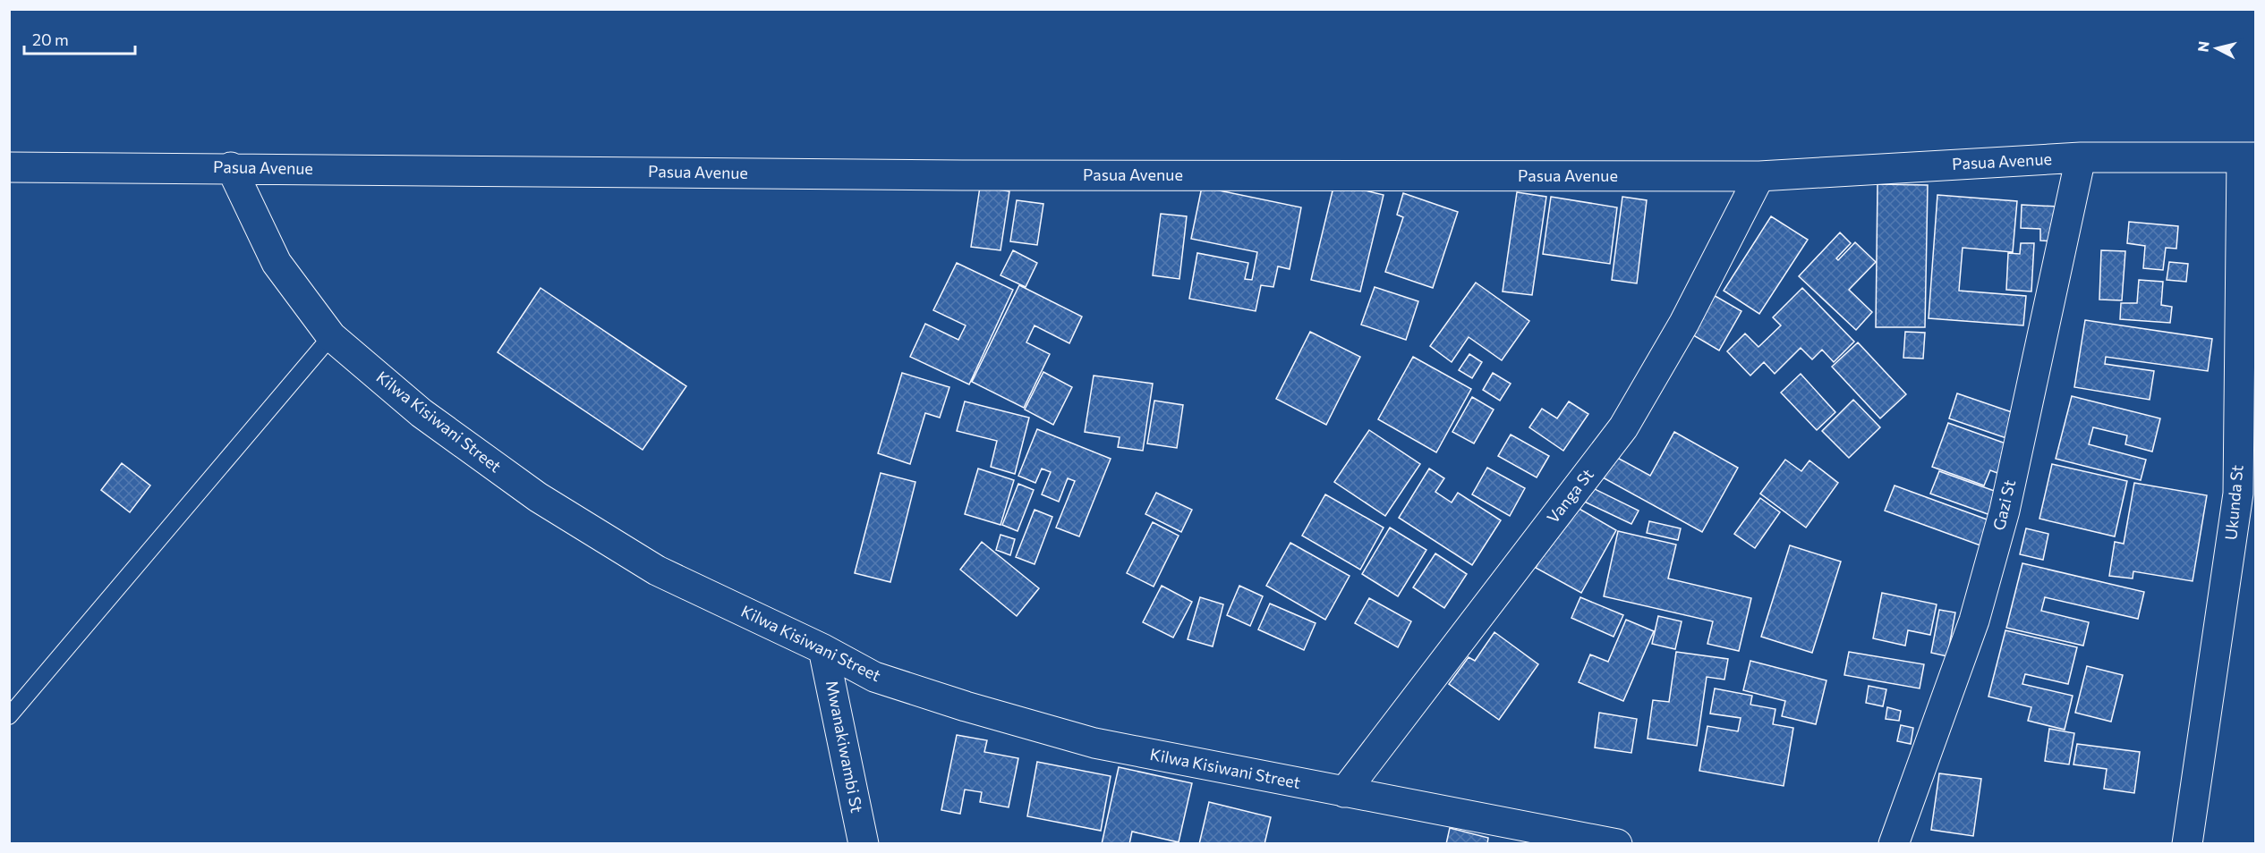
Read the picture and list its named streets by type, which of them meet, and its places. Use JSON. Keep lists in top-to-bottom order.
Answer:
{
  "streets": {
    "street": [
      "Pasua Avenue",
      "Kilwa Kisiwani Street",
      "Vanga St",
      "Ukunda St",
      "Gazi St",
      "Mwanakiwambi St"
    ]
  },
  "crossings": [
    ["Pasua Avenue", "Kilwa Kisiwani Street"],
    ["Pasua Avenue", "Vanga St"],
    ["Pasua Avenue", "Ukunda St"],
    ["Pasua Avenue", "Gazi St"],
    ["Kilwa Kisiwani Street", "Vanga St"],
    ["Kilwa Kisiwani Street", "Mwanakiwambi St"]
  ],
  "scale_bar": "20 m",
  "north": "left"
}
